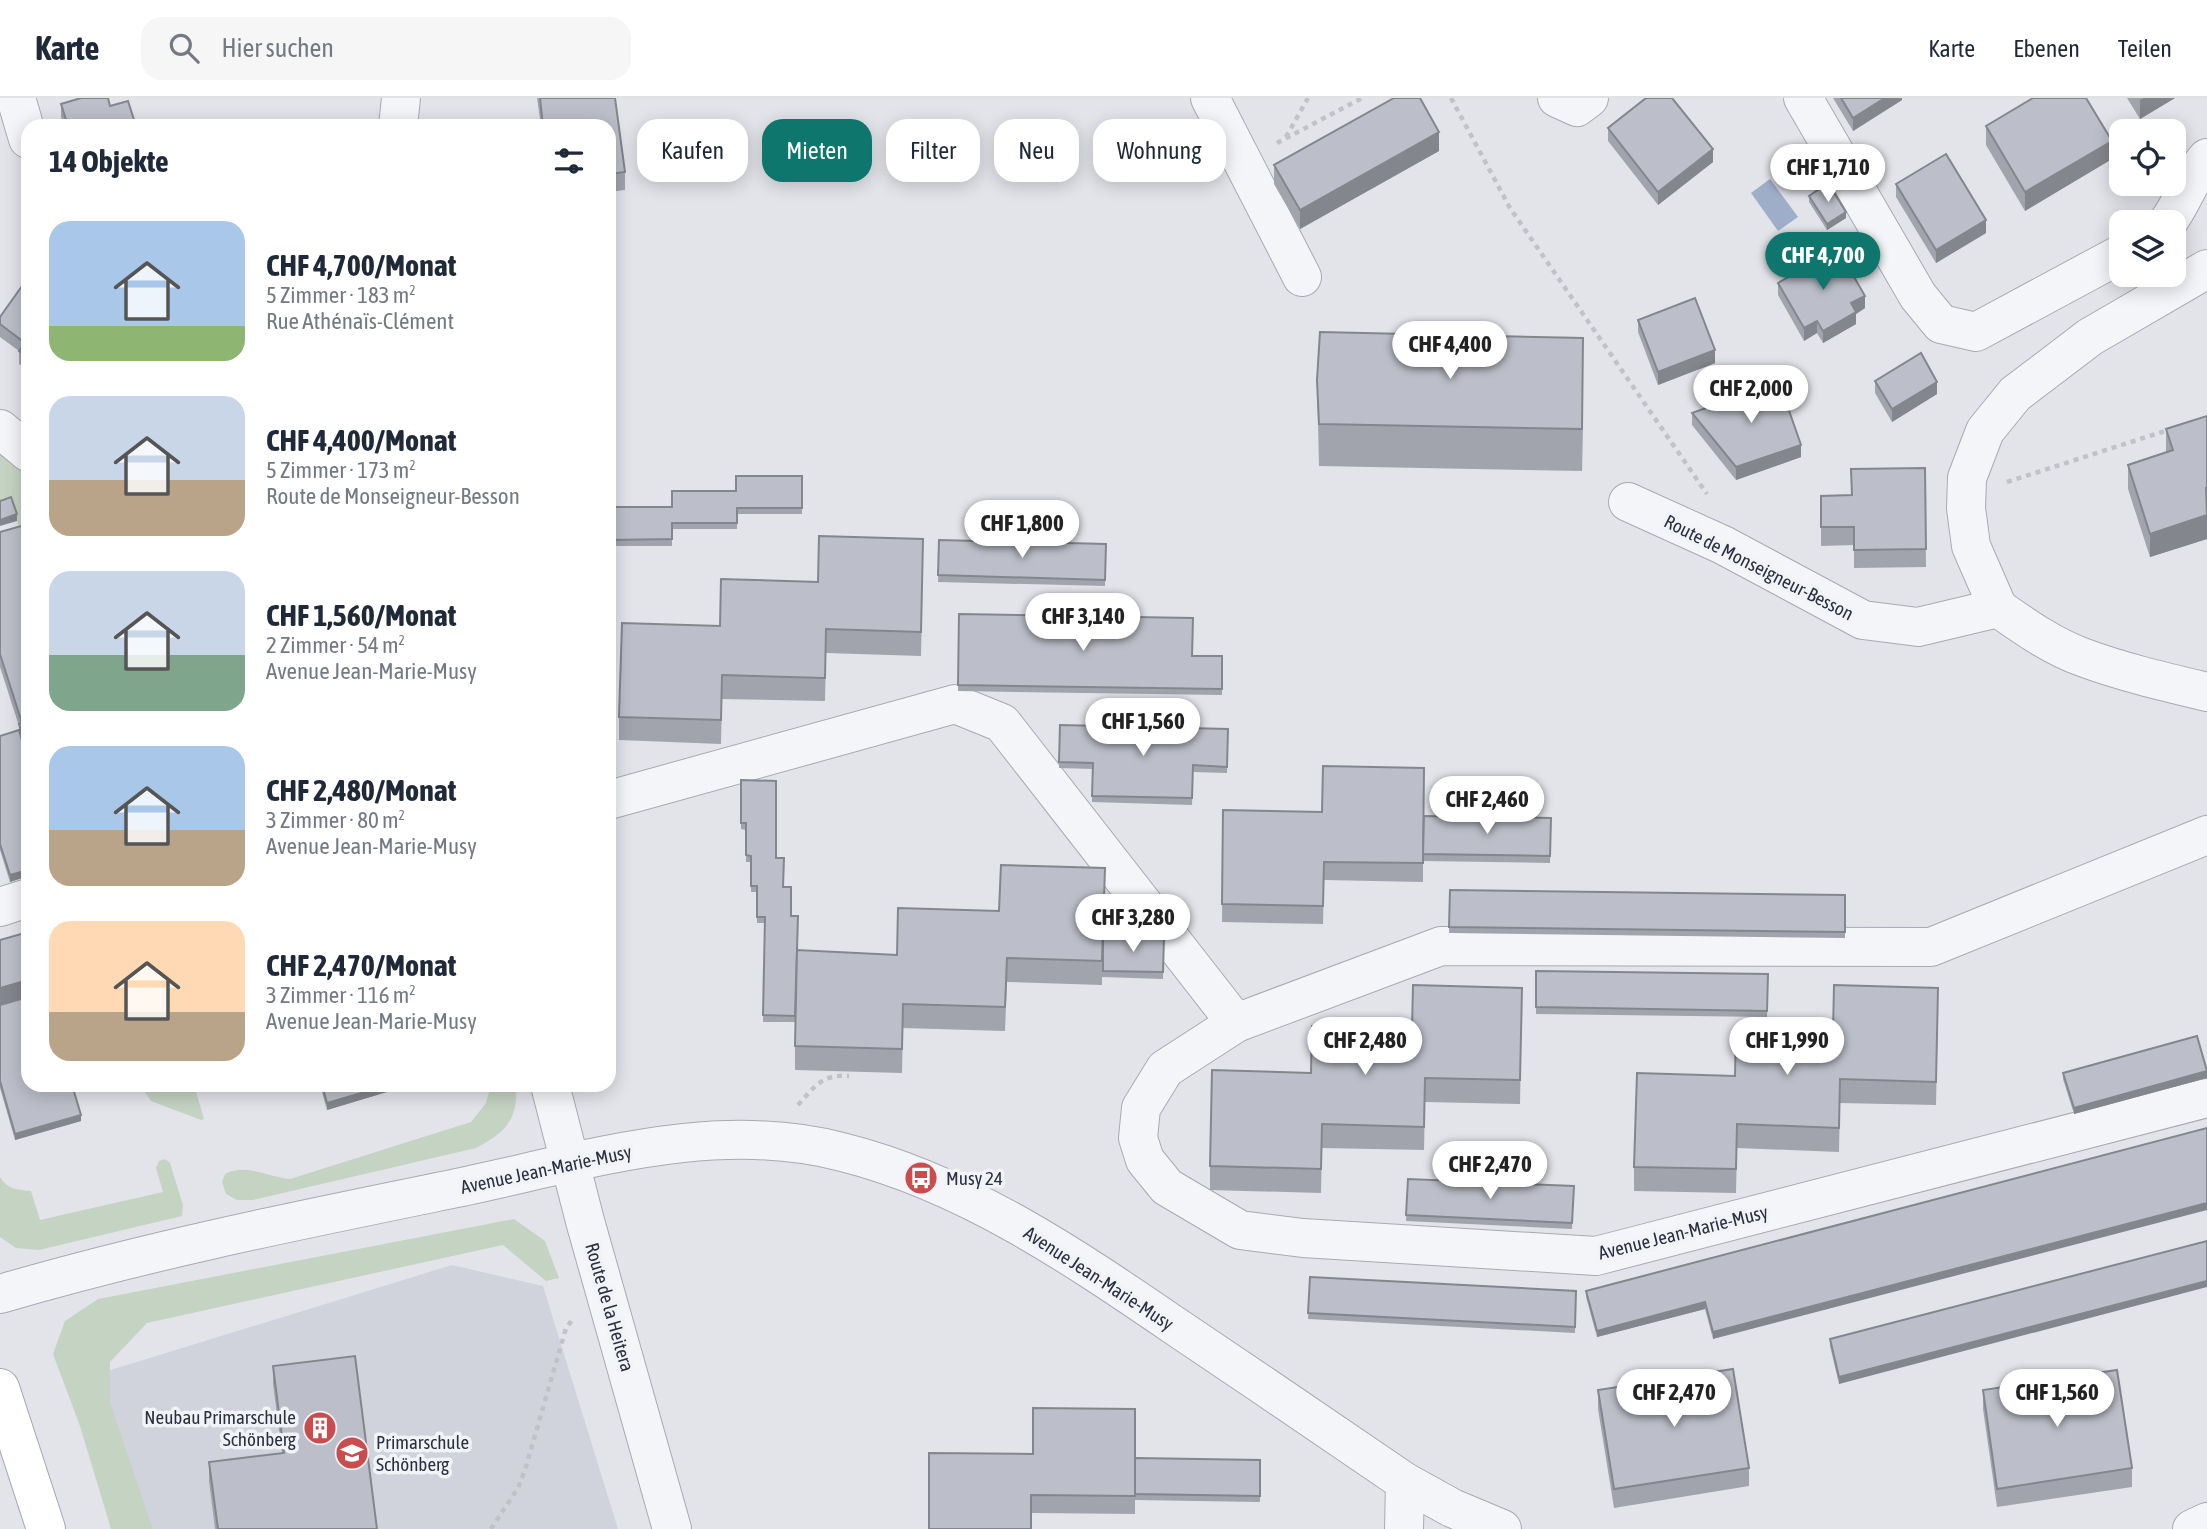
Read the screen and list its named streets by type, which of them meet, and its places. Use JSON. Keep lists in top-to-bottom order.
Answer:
{
  "streets": {
    "street": ["Route de Monseigneur-Besson", "Avenue Jean-Marie-Musy", "Route de la Heitera"]
  },
  "crossings": [
    ["Avenue Jean-Marie-Musy", "Route de la Heitera"]
  ],
  "places": {
    "bus stop": ["Musy 24"],
    "building": ["Neubau Primarschule Schönberg"],
    "school or university": ["Primarschule Schönberg"]
  },
  "page": {
    "header": "Karte",
    "search": "Hier suchen",
    "nav": ["Karte", "Ebenen", "Teilen"],
    "chip": [
      "Kaufen",
      "Mieten",
      "Filter",
      "Neu",
      "Wohnung"
    ],
    "heading": "14 Objekte",
    "price": [
      "CHF 1,710",
      "CHF 4,700",
      "CHF 4,400",
      "CHF 2,000",
      "CHF 1,800",
      "CHF 3,140",
      "CHF 1,560",
      "CHF 2,460",
      "CHF 3,280",
      "CHF 2,480",
      "CHF 1,990",
      "CHF 2,470",
      "CHF 2,470",
      "CHF 1,560"
    ],
    "list": [
      {
        "name": "CHF 4,700/Monat",
        "note": "5 Zimmer · 183 m² · Rue Athénaïs-Clément"
      },
      {
        "name": "CHF 4,400/Monat",
        "note": "5 Zimmer · 173 m² · Route de Monseigneur-Besson"
      },
      {
        "name": "CHF 1,560/Monat",
        "note": "2 Zimmer · 54 m² · Avenue Jean-Marie-Musy"
      },
      {
        "name": "CHF 2,480/Monat",
        "note": "3 Zimmer · 80 m² · Avenue Jean-Marie-Musy"
      },
      {
        "name": "CHF 2,470/Monat",
        "note": "3 Zimmer · 116 m² · Avenue Jean-Marie-Musy"
      }
    ]
  }
}
